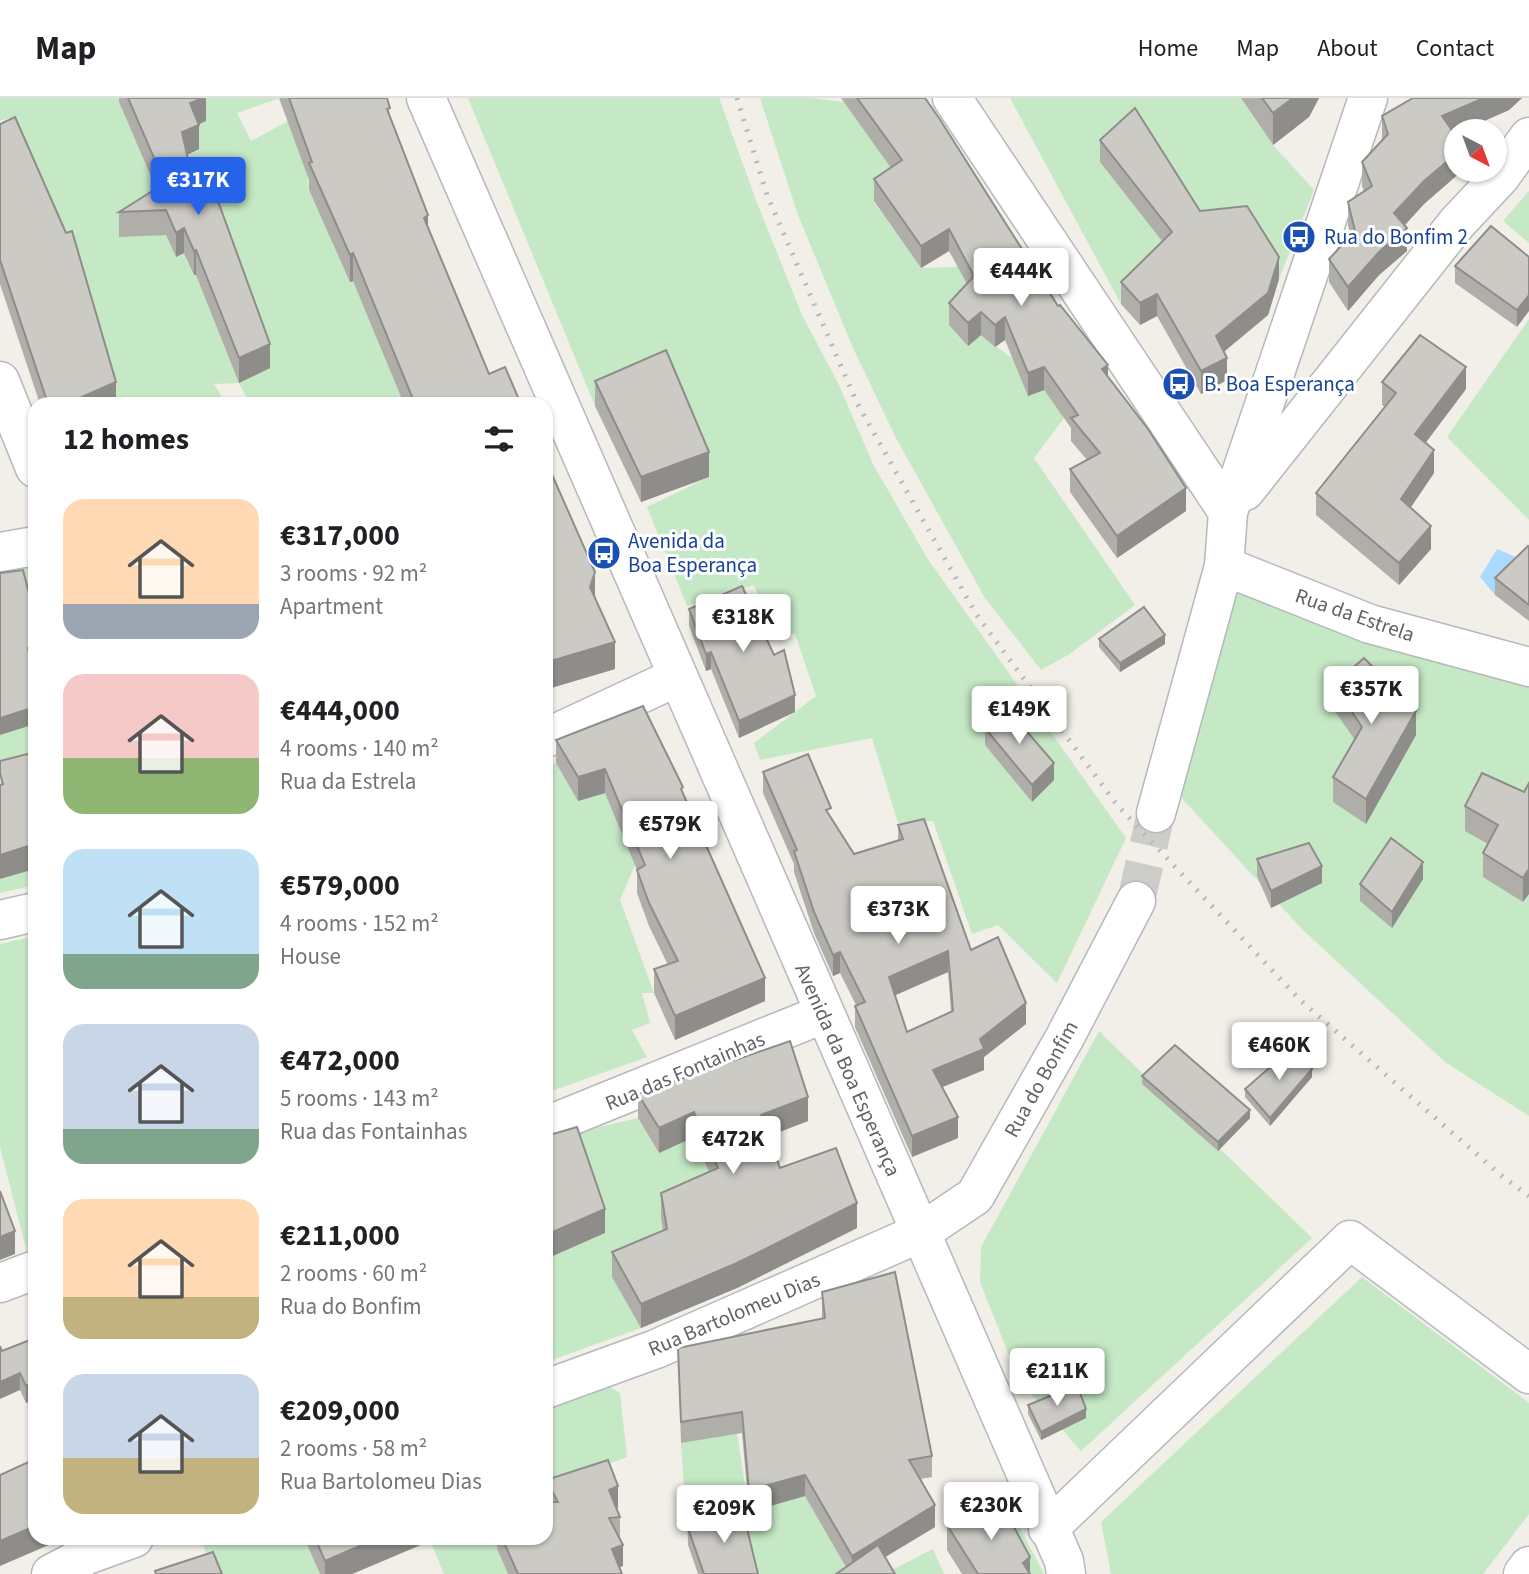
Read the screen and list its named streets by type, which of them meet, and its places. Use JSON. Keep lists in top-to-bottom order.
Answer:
{
  "streets": {
    "street": [
      "Rua da Estrela",
      "Avenida da Boa Esperança",
      "Rua das Fontainhas",
      "Rua do Bonfim",
      "Rua Bartolomeu Dias"
    ]
  },
  "crossings": [
    ["Avenida da Boa Esperança", "Rua das Fontainhas"],
    ["Avenida da Boa Esperança", "Rua do Bonfim"],
    ["Avenida da Boa Esperança", "Rua Bartolomeu Dias"],
    ["Rua do Bonfim", "Rua Bartolomeu Dias"]
  ],
  "places": {
    "bus stop": ["Rua do Bonfim 2", "B. Boa Esperança", "Avenida da Boa Esperança"]
  },
  "north": "bottom right",
  "page": {
    "header": "Map",
    "nav": [
      "Home",
      "Map",
      "About",
      "Contact"
    ],
    "price": [
      "€317K",
      "€444K",
      "€318K",
      "€357K",
      "€149K",
      "€579K",
      "€373K",
      "€460K",
      "€472K",
      "€211K",
      "€230K",
      "€209K"
    ],
    "heading": "12 homes",
    "list": [
      {
        "name": "€317,000",
        "note": "3 rooms · 92 m² · Apartment"
      },
      {
        "name": "€444,000",
        "note": "4 rooms · 140 m² · Rua da Estrela"
      },
      {
        "name": "€579,000",
        "note": "4 rooms · 152 m² · House"
      },
      {
        "name": "€472,000",
        "note": "5 rooms · 143 m² · Rua das Fontainhas"
      },
      {
        "name": "€211,000",
        "note": "2 rooms · 60 m² · Rua do Bonfim"
      },
      {
        "name": "€209,000",
        "note": "2 rooms · 58 m² · Rua Bartolomeu Dias"
      }
    ]
  }
}
